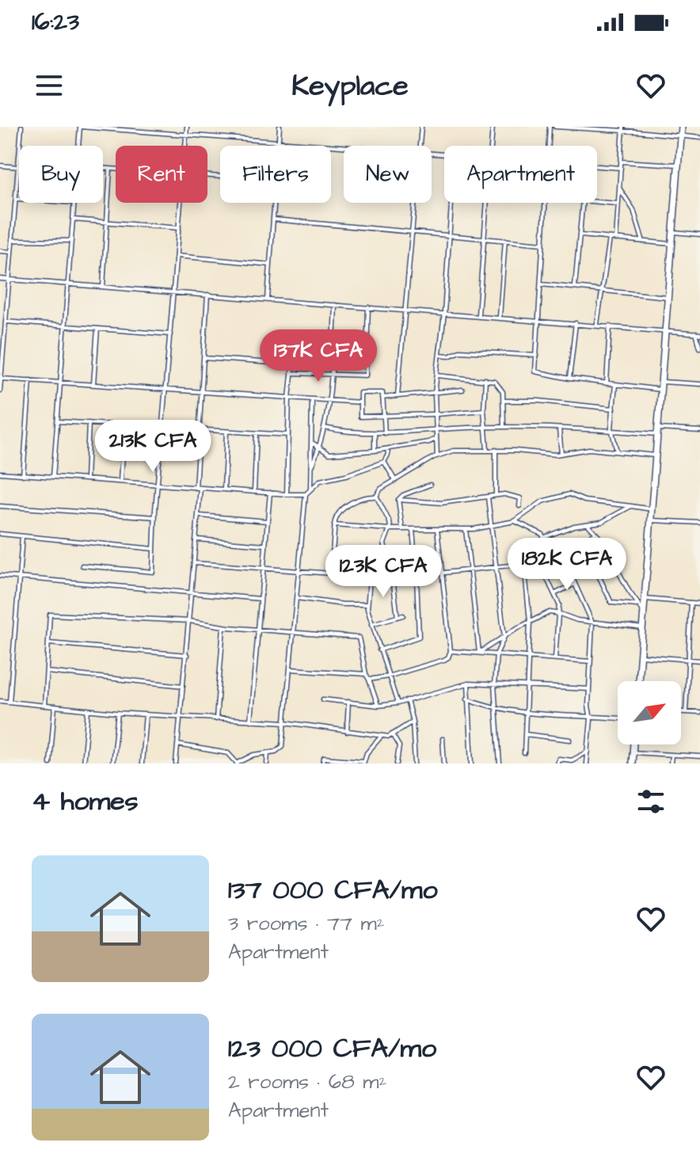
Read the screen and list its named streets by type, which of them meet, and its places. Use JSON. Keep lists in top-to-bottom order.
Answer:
{
  "north": "top right",
  "page": {
    "status": "16:23",
    "header": "Keyplace",
    "chip": [
      "Buy",
      "Rent",
      "Filters",
      "New",
      "Apartment"
    ],
    "price": [
      "137K CFA",
      "213K CFA",
      "182K CFA",
      "123K CFA"
    ],
    "heading": "4 homes",
    "list": [
      {
        "name": "137 000 CFA/mo",
        "note": "3 rooms · 77 m² · Apartment"
      },
      {
        "name": "123 000 CFA/mo",
        "note": "2 rooms · 68 m² · Apartment"
      }
    ]
  }
}
